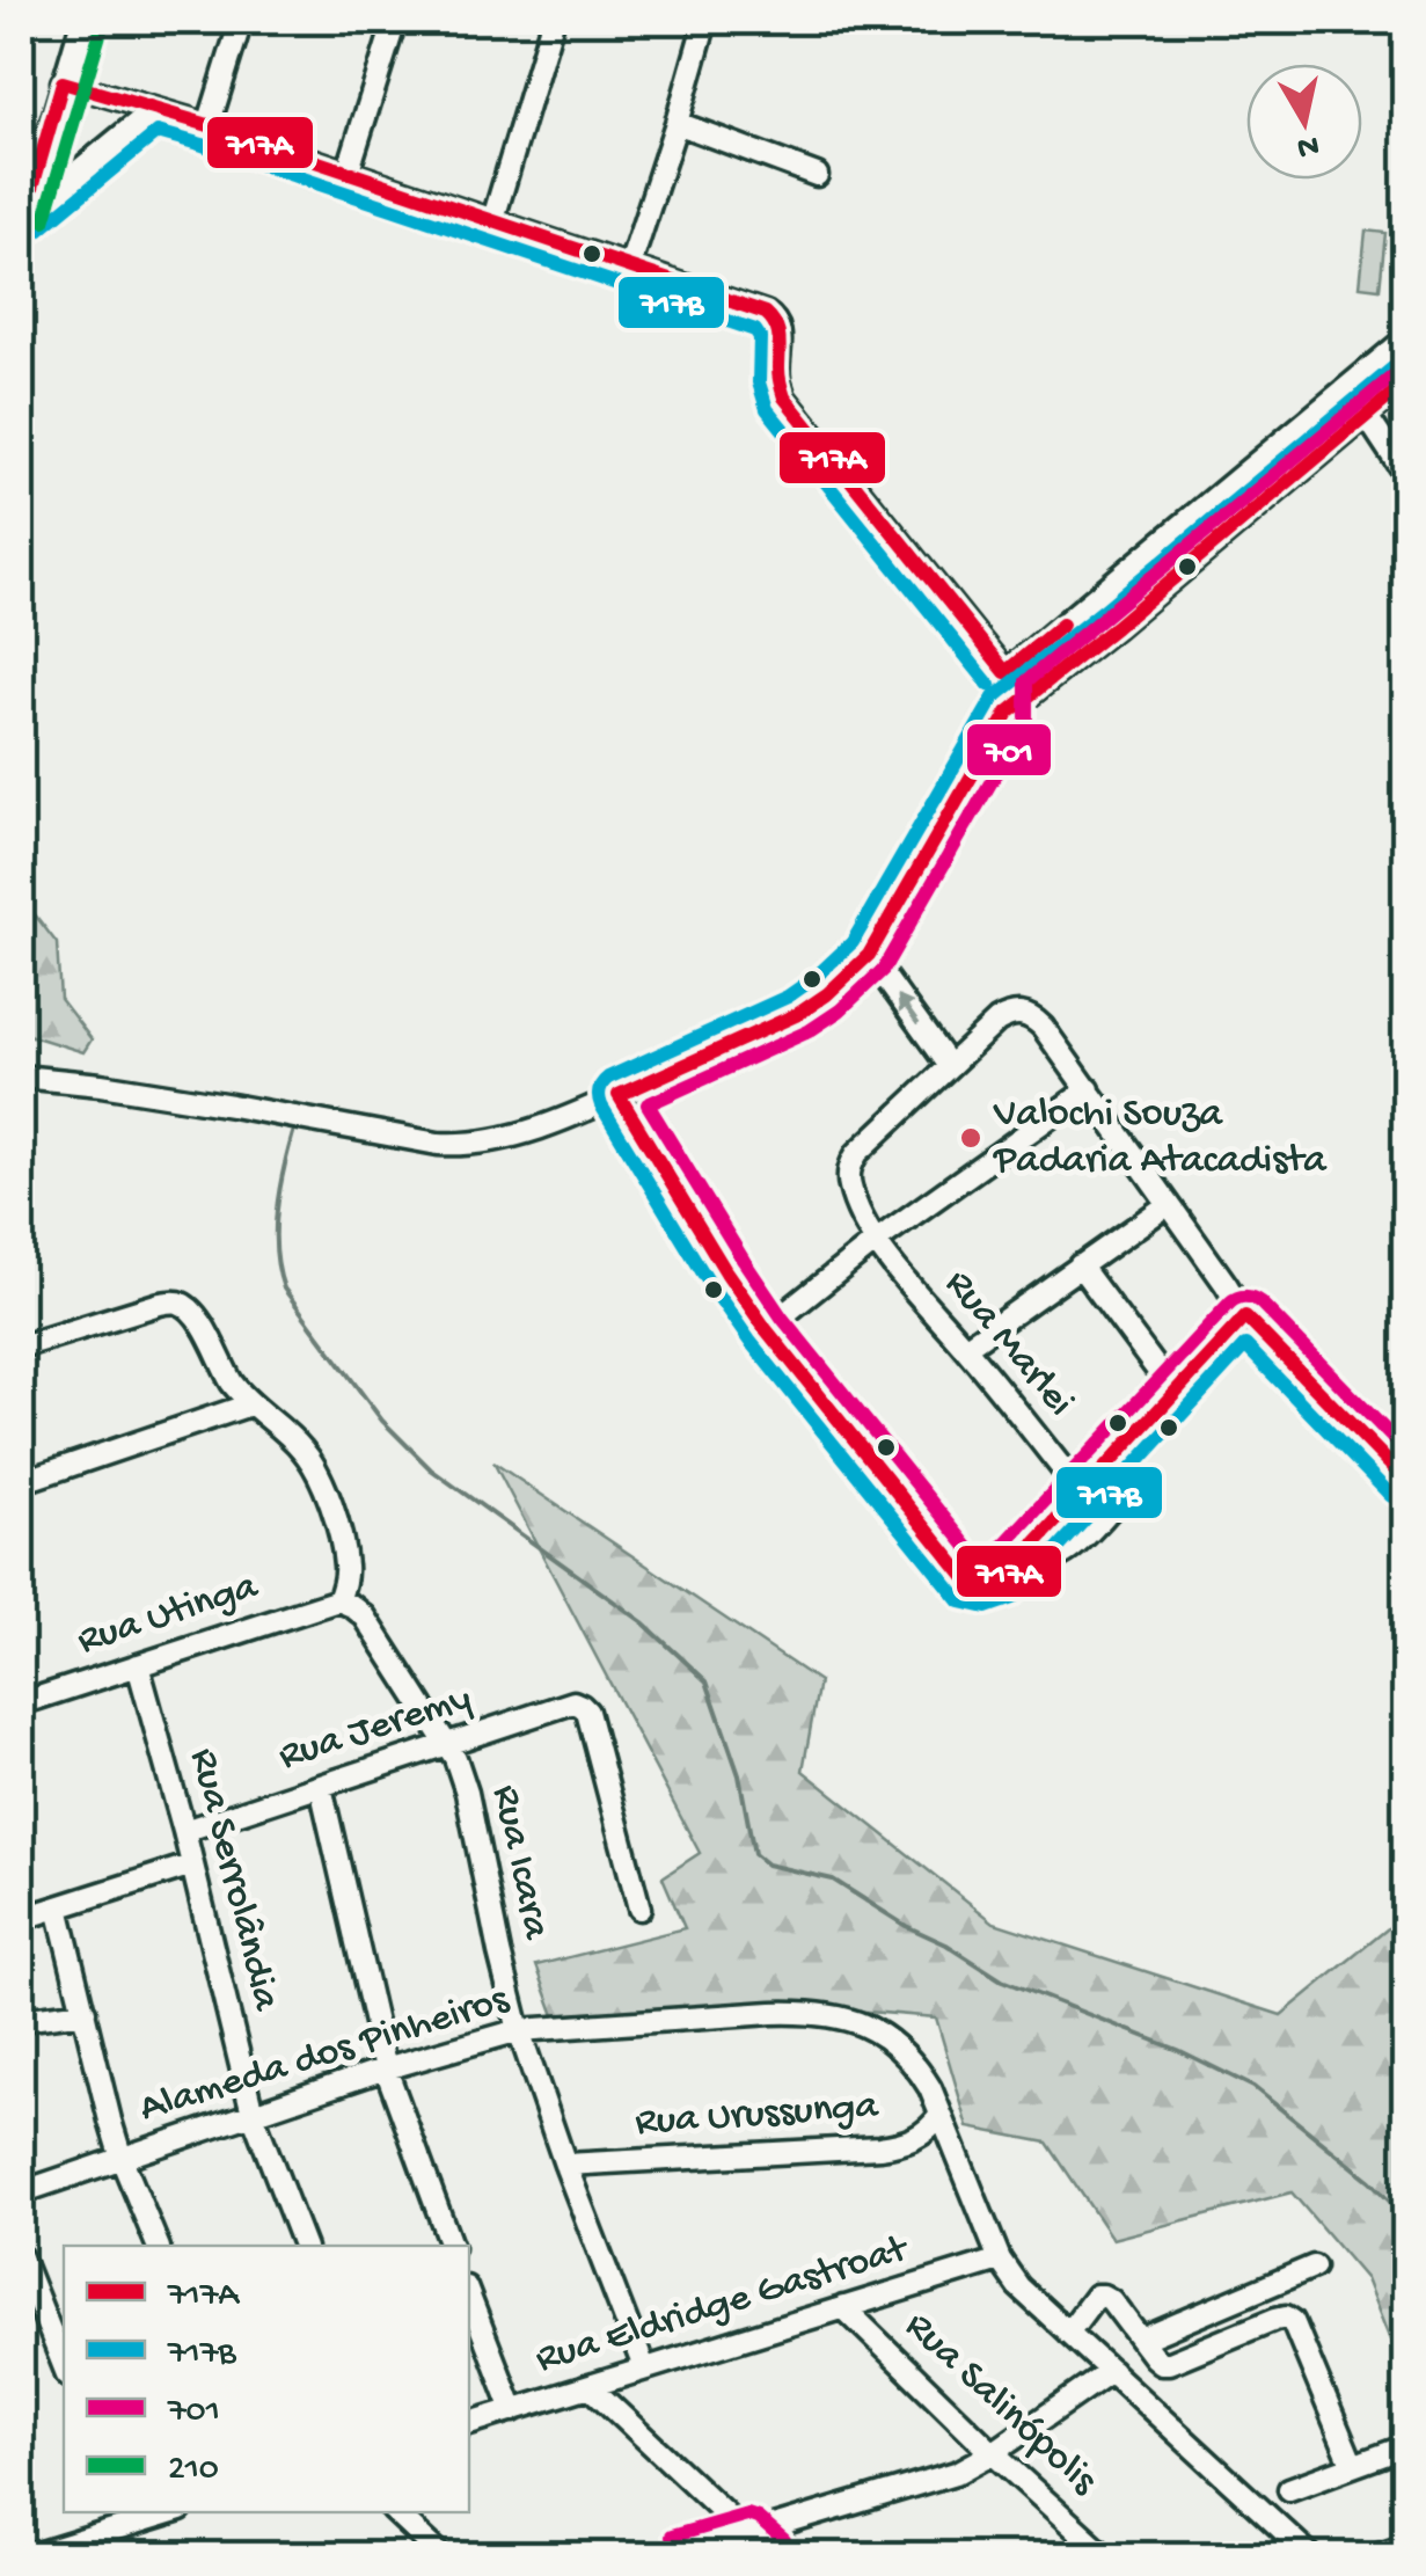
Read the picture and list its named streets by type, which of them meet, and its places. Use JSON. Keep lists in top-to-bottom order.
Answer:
{
  "streets": {
    "street": [
      "Rua Marlei",
      "Rua Utinga",
      "Rua Jeremy",
      "Rua Icara",
      "Rua Serrolândia",
      "Alameda dos Pinheiros",
      "Rua Urussunga",
      "Rua Eldridge Gastroat",
      "Rua Salinópolis"
    ]
  },
  "crossings": [
    ["Rua Utinga", "Rua Icara"],
    ["Rua Utinga", "Rua Serrolândia"],
    ["Rua Jeremy", "Rua Icara"],
    ["Rua Jeremy", "Rua Serrolândia"],
    ["Rua Icara", "Alameda dos Pinheiros"],
    ["Rua Icara", "Rua Urussunga"],
    ["Rua Icara", "Rua Eldridge Gastroat"],
    ["Rua Serrolândia", "Alameda dos Pinheiros"],
    ["Alameda dos Pinheiros", "Rua Urussunga"],
    ["Alameda dos Pinheiros", "Rua Eldridge Gastroat"],
    ["Rua Eldridge Gastroat", "Rua Salinópolis"]
  ],
  "places": ["Valochi Souza Padaria Atacadista"],
  "lines": [
    "transit line 210",
    "transit line 717A",
    "transit line 717B",
    "transit line 701"
  ],
  "legend": [
    "717A",
    "717B",
    "701",
    "210"
  ],
  "north": "bottom"
}
